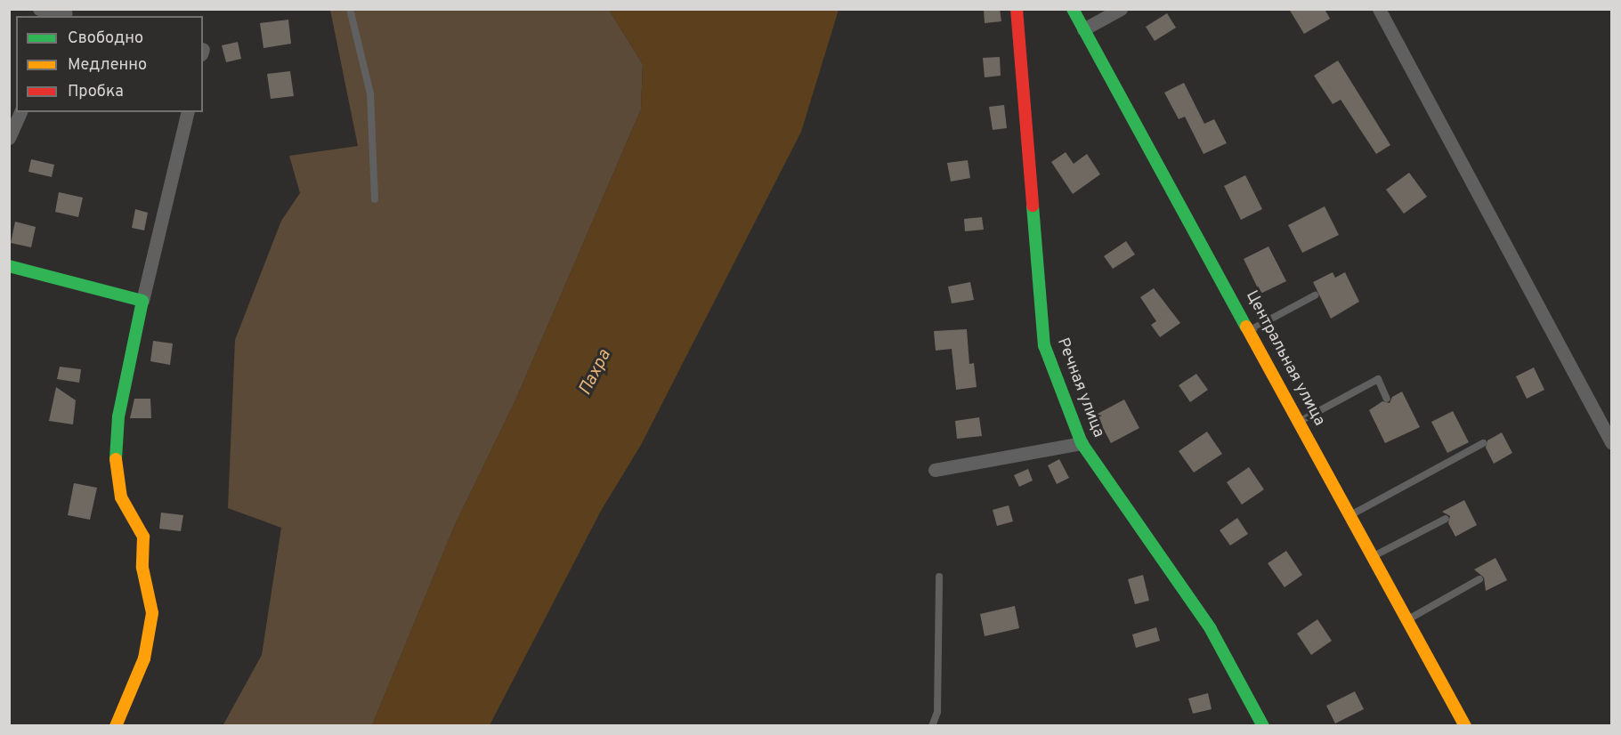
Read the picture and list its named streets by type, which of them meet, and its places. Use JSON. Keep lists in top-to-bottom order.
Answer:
{
  "streets": {
    "street": ["Центральная улица", "Речная улица"]
  },
  "water": ["Пахра"],
  "legend": ["Свободно", "Медленно", "Пробка"]
}
